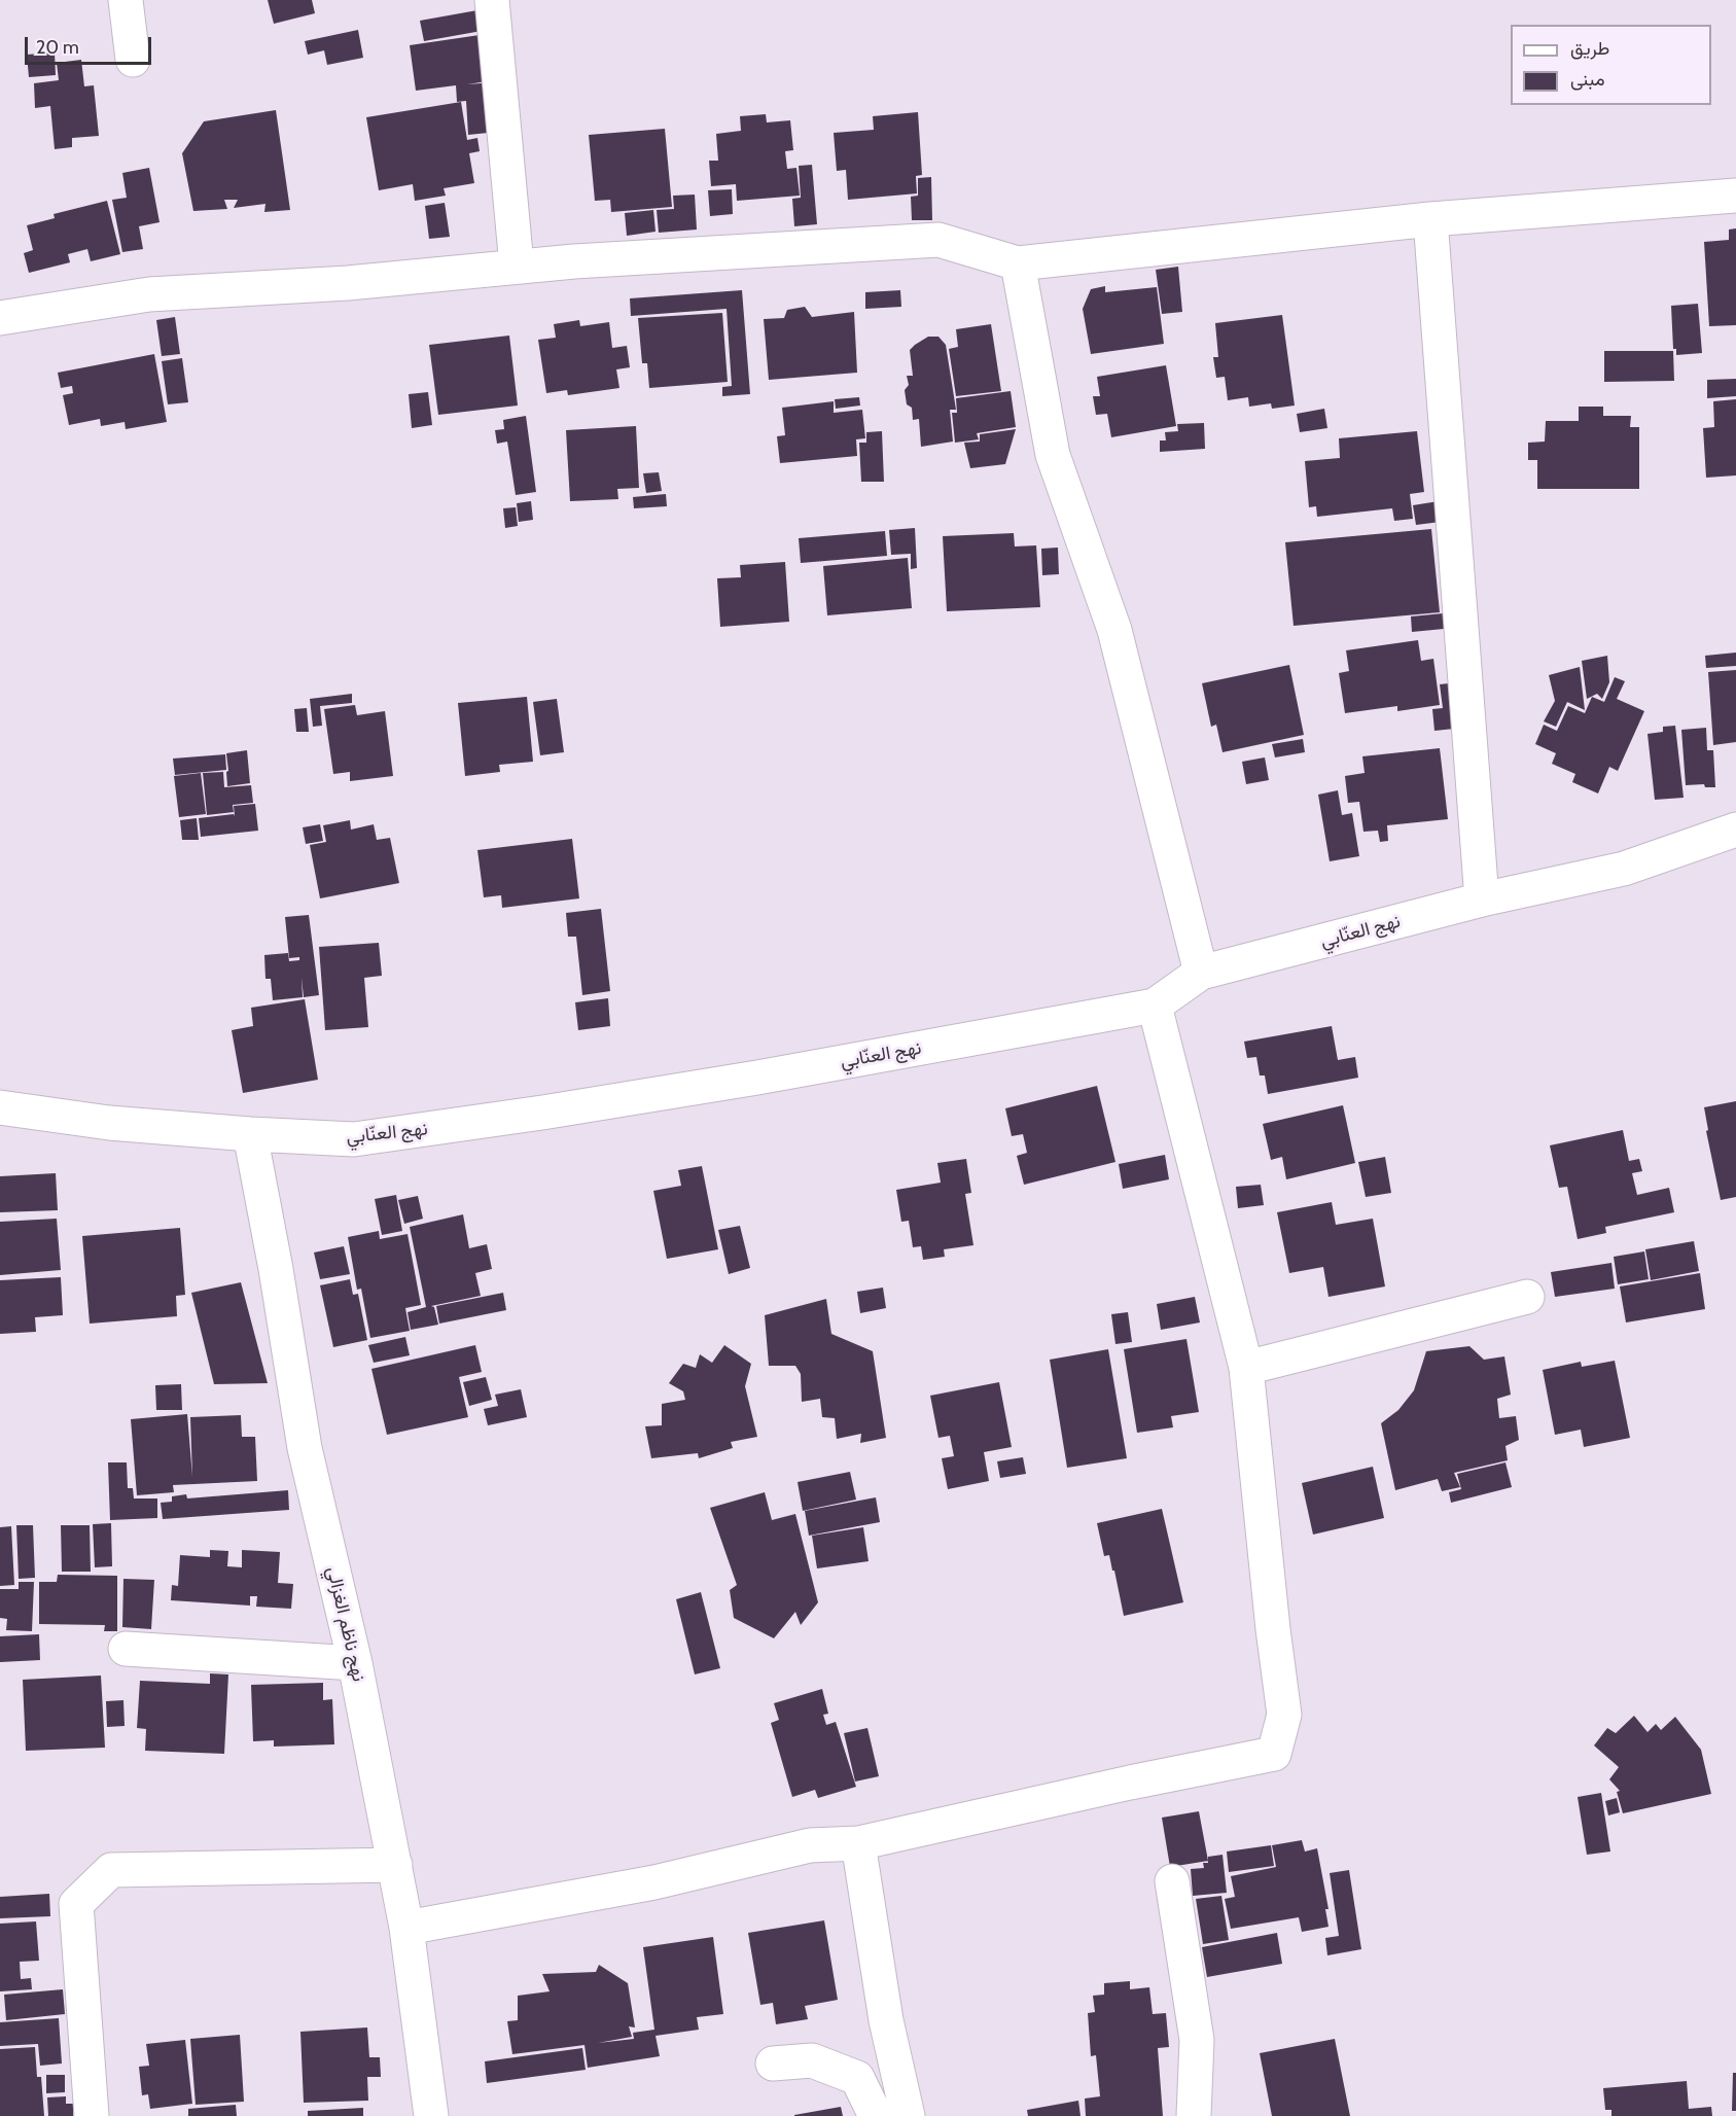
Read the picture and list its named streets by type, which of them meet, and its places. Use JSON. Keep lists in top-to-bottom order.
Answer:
{
  "streets": {
    "street": ["نهج العنّابي", "نهج ناظم الغزالي"]
  },
  "crossings": [
    ["نهج العنّابي", "نهج ناظم الغزالي"]
  ],
  "legend": ["طريق", "مبنى"],
  "scale_bar": "20 m"
}
